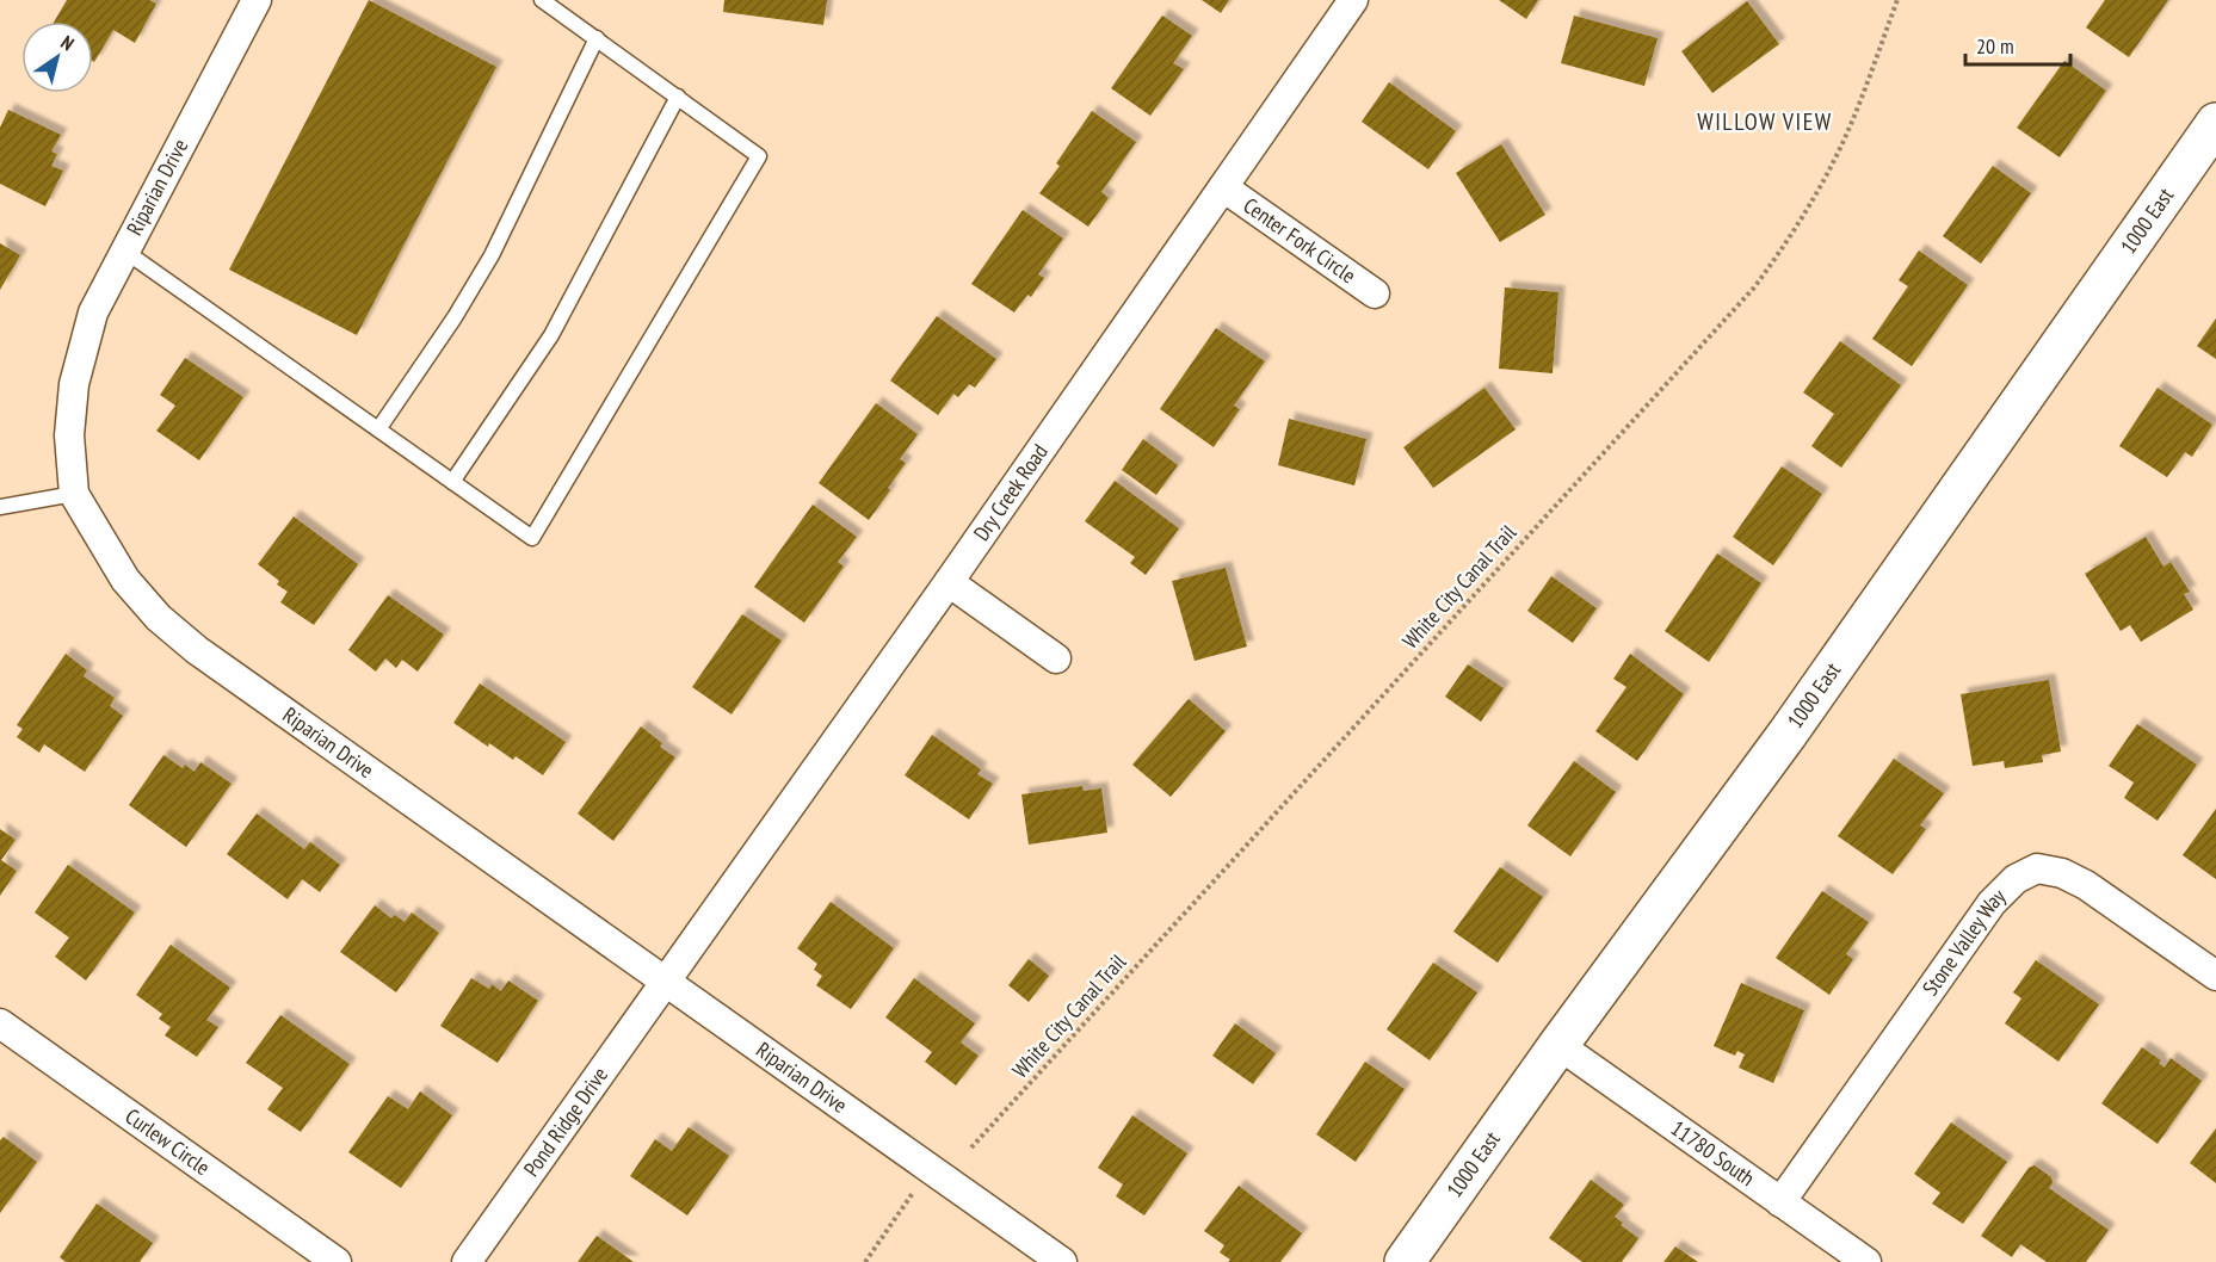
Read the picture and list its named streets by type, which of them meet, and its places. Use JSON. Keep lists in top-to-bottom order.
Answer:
{
  "streets": {
    "street": [
      "Riparian Drive",
      "1000 East",
      "Center Fork Circle",
      "Dry Creek Road",
      "Stone Valley Way",
      "Pond Ridge Drive",
      "Curlew Circle",
      "11780 South"
    ],
    "path": ["White City Canal Trail"]
  },
  "crossings": [
    ["Riparian Drive", "Dry Creek Road"],
    ["Riparian Drive", "Pond Ridge Drive"],
    ["1000 East", "11780 South"],
    ["Center Fork Circle", "Dry Creek Road"],
    ["Dry Creek Road", "Pond Ridge Drive"],
    ["Stone Valley Way", "11780 South"]
  ],
  "districts": ["WILLOW VIEW"],
  "scale_bar": "20 m",
  "north": "top right"
}
